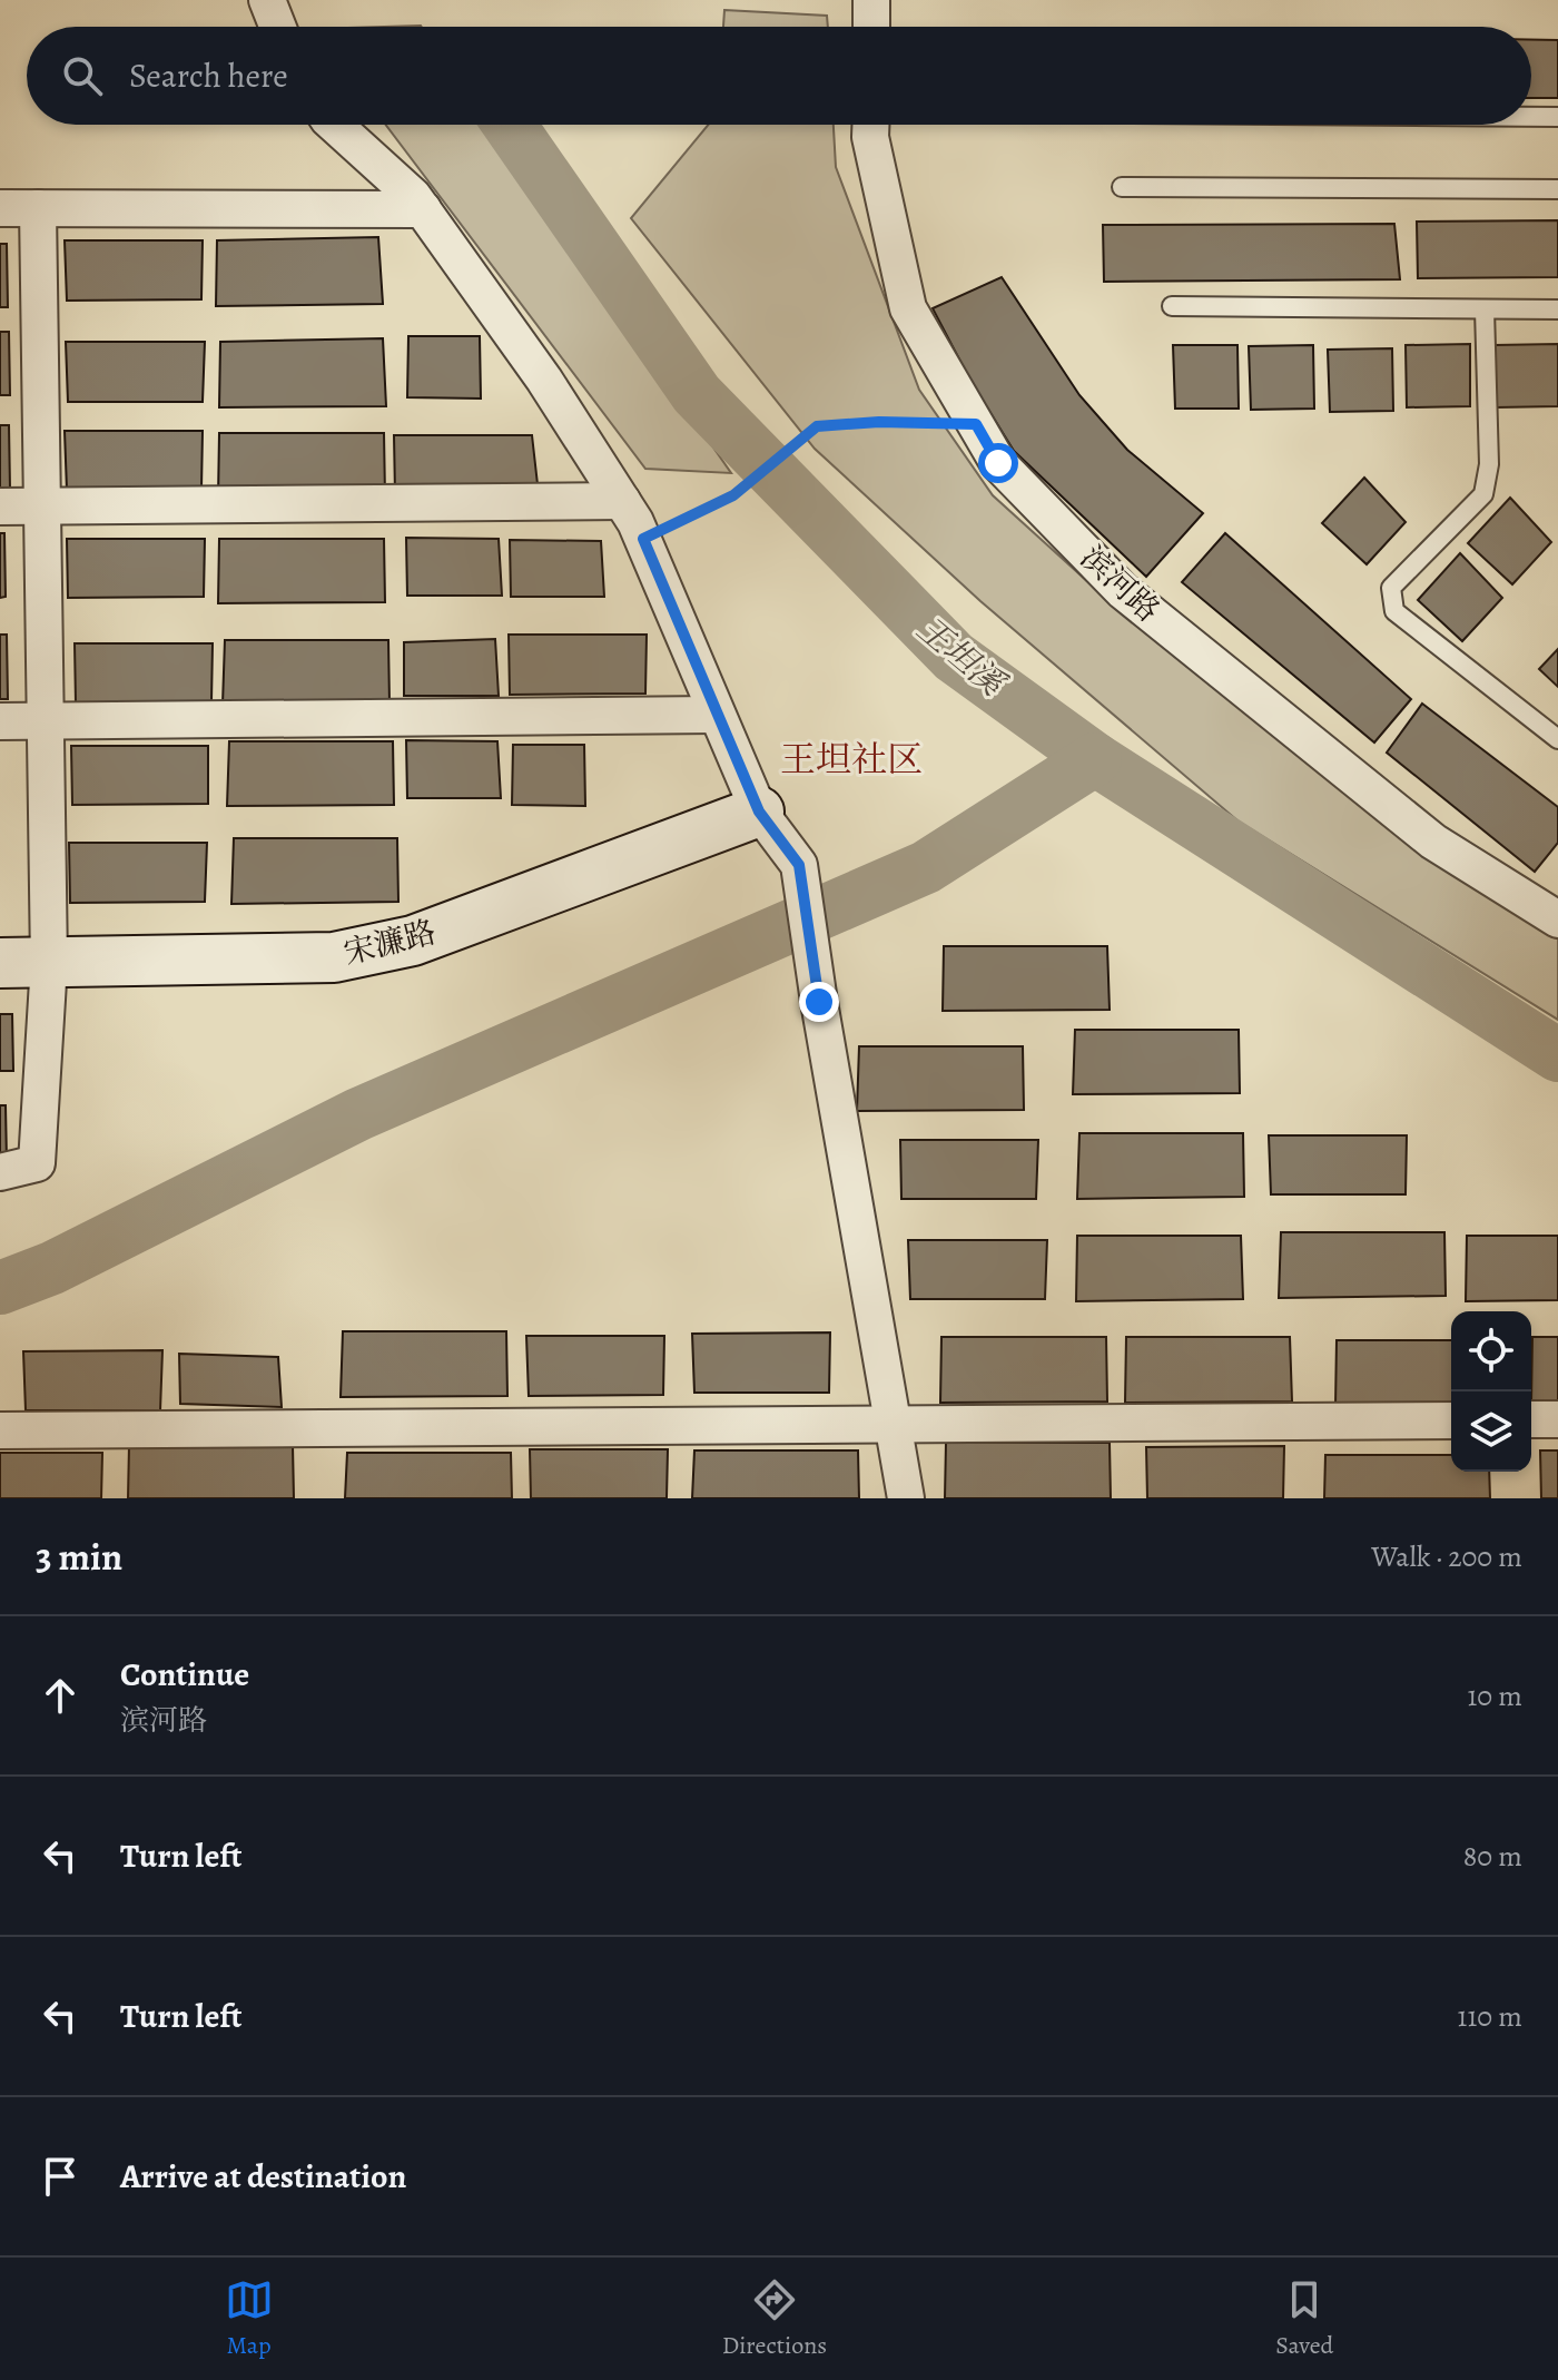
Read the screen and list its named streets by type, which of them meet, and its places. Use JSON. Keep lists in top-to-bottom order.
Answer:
{
  "streets": {
    "street": ["滨河路", "宋濂路"]
  },
  "districts": ["王坦社区"],
  "water": ["王坦溪"],
  "page": {
    "search": "Search here",
    "heading": ["3 min", "Walk · 200 m"],
    "list": [
      ["Continue", "滨河路", "10 m"],
      ["Turn left", "80 m"],
      ["Turn left", "110 m"],
      "Arrive at destination"
    ],
    "nav": ["Map", "Directions", "Saved"]
  }
}
